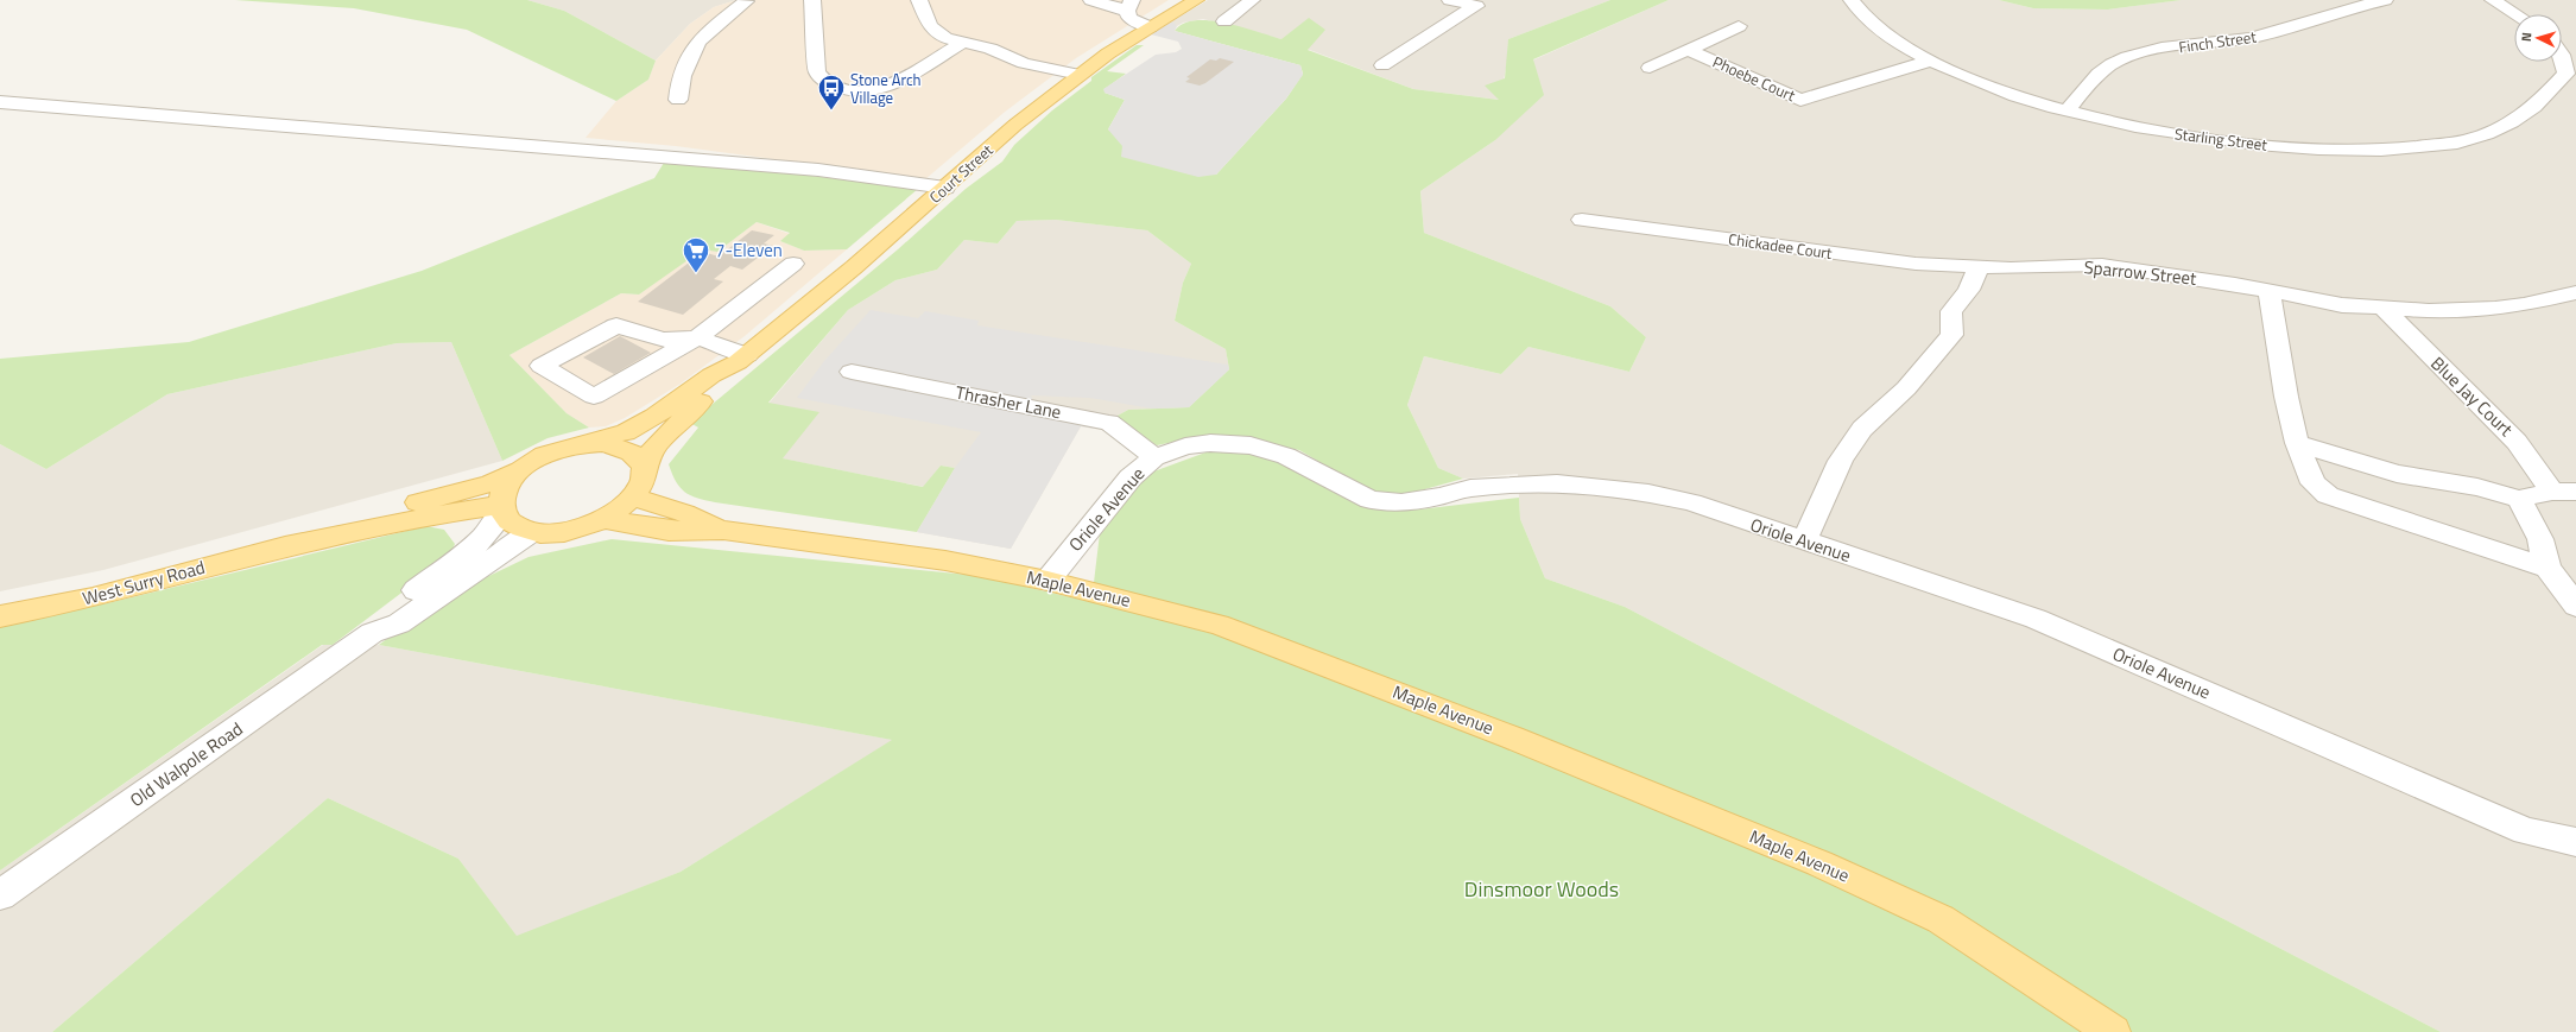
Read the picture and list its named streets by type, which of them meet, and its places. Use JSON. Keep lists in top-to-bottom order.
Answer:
{
  "streets": {
    "main road": ["Court Street", "West Surry Road", "Maple Avenue"],
    "street": [
      "Finch Street",
      "Phoebe Court",
      "Starling Street",
      "Chickadee Court",
      "Sparrow Street",
      "Blue Jay Court",
      "Thrasher Lane",
      "Oriole Avenue",
      "Old Walpole Road"
    ]
  },
  "crossings": [
    ["Finch Street", "Starling Street"],
    ["Phoebe Court", "Starling Street"],
    ["Court Street", "West Surry Road"],
    ["Court Street", "Maple Avenue"],
    ["Court Street", "Old Walpole Road"],
    ["Chickadee Court", "Sparrow Street"],
    ["Sparrow Street", "Blue Jay Court"],
    ["Thrasher Lane", "Oriole Avenue"],
    ["Oriole Avenue", "Maple Avenue"],
    ["West Surry Road", "Maple Avenue"],
    ["West Surry Road", "Old Walpole Road"],
    ["Maple Avenue", "Old Walpole Road"]
  ],
  "parks": ["Dinsmoor Woods"],
  "places": {
    "bus stop": ["Stone Arch Village"],
    "supermarket": ["7-Eleven"]
  },
  "north": "left"
}
